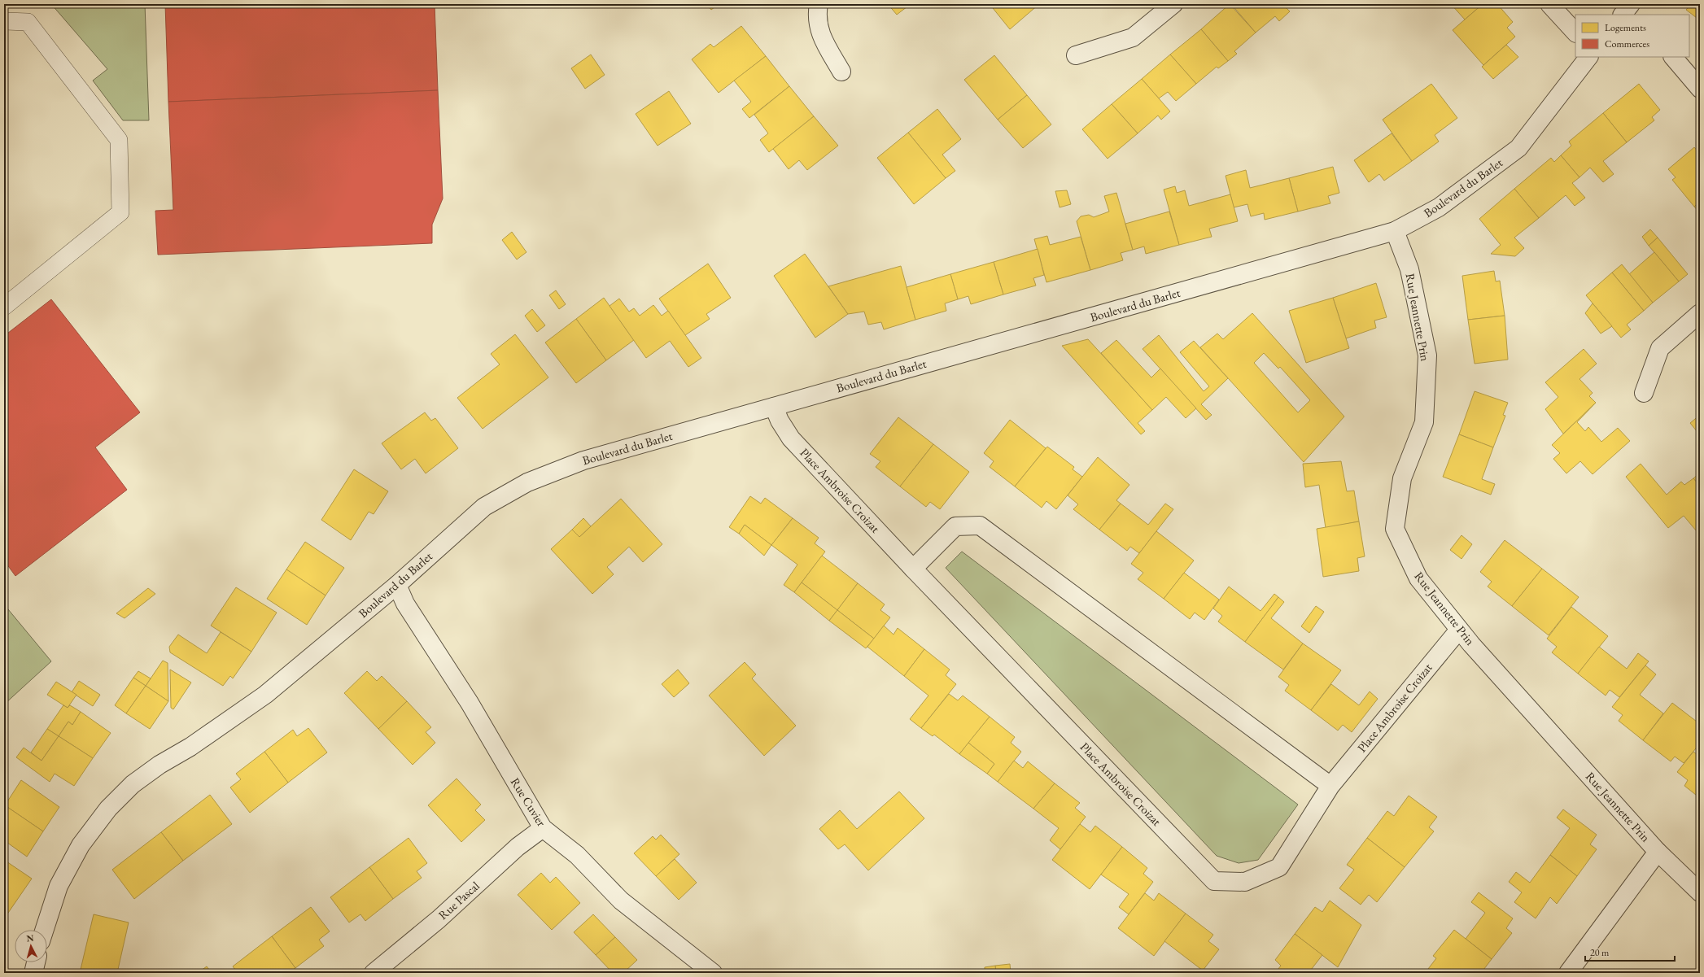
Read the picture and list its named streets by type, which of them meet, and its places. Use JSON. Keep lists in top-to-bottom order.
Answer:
{
  "streets": {
    "street": [
      "Boulevard du Barlet",
      "Rue Jeannette Prin",
      "Place Ambroise Croizat",
      "Rue Cuvier",
      "Rue Pascal"
    ]
  },
  "crossings": [
    ["Boulevard du Barlet", "Rue Jeannette Prin"],
    ["Boulevard du Barlet", "Place Ambroise Croizat"],
    ["Boulevard du Barlet", "Rue Cuvier"],
    ["Rue Jeannette Prin", "Place Ambroise Croizat"],
    ["Rue Cuvier", "Rue Pascal"]
  ],
  "legend": ["Logements", "Commerces"],
  "scale_bar": "20 m",
  "north": "top"
}
